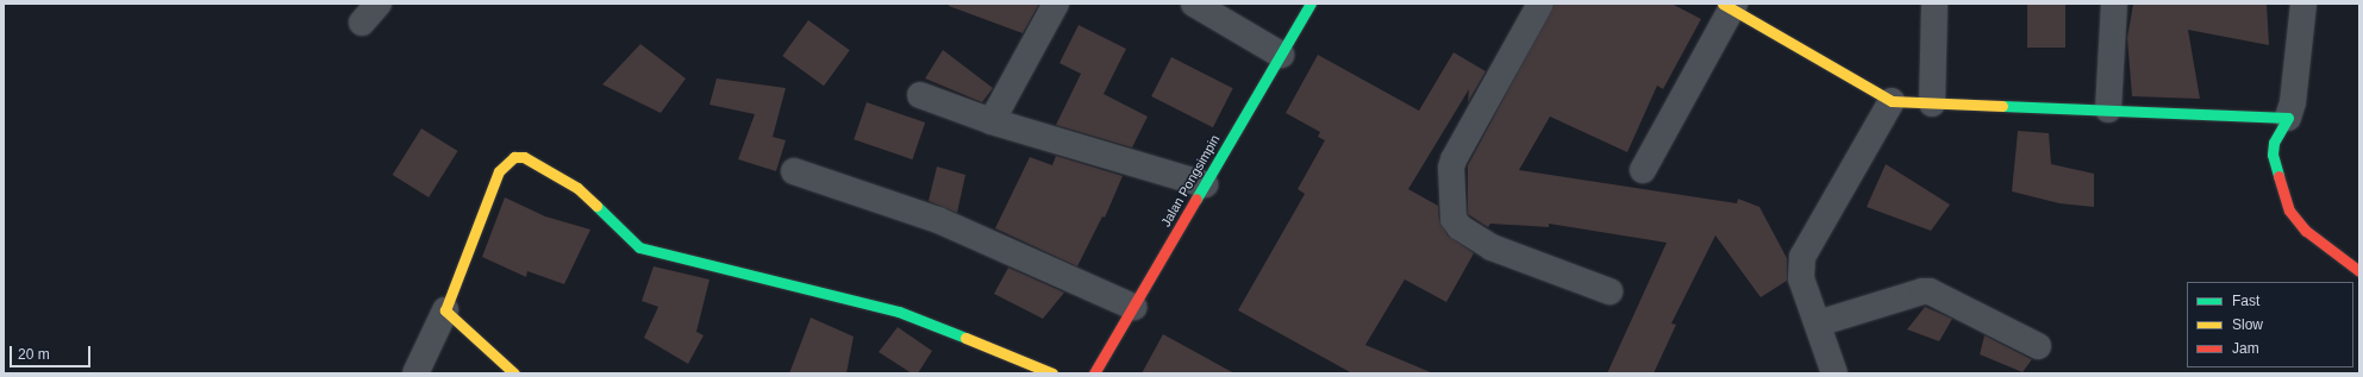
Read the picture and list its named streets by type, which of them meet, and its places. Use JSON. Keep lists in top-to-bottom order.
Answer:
{
  "streets": {
    "street": ["Jalan Pongsimpin"]
  },
  "legend": ["Fast", "Slow", "Jam"],
  "scale_bar": "20 m"
}
